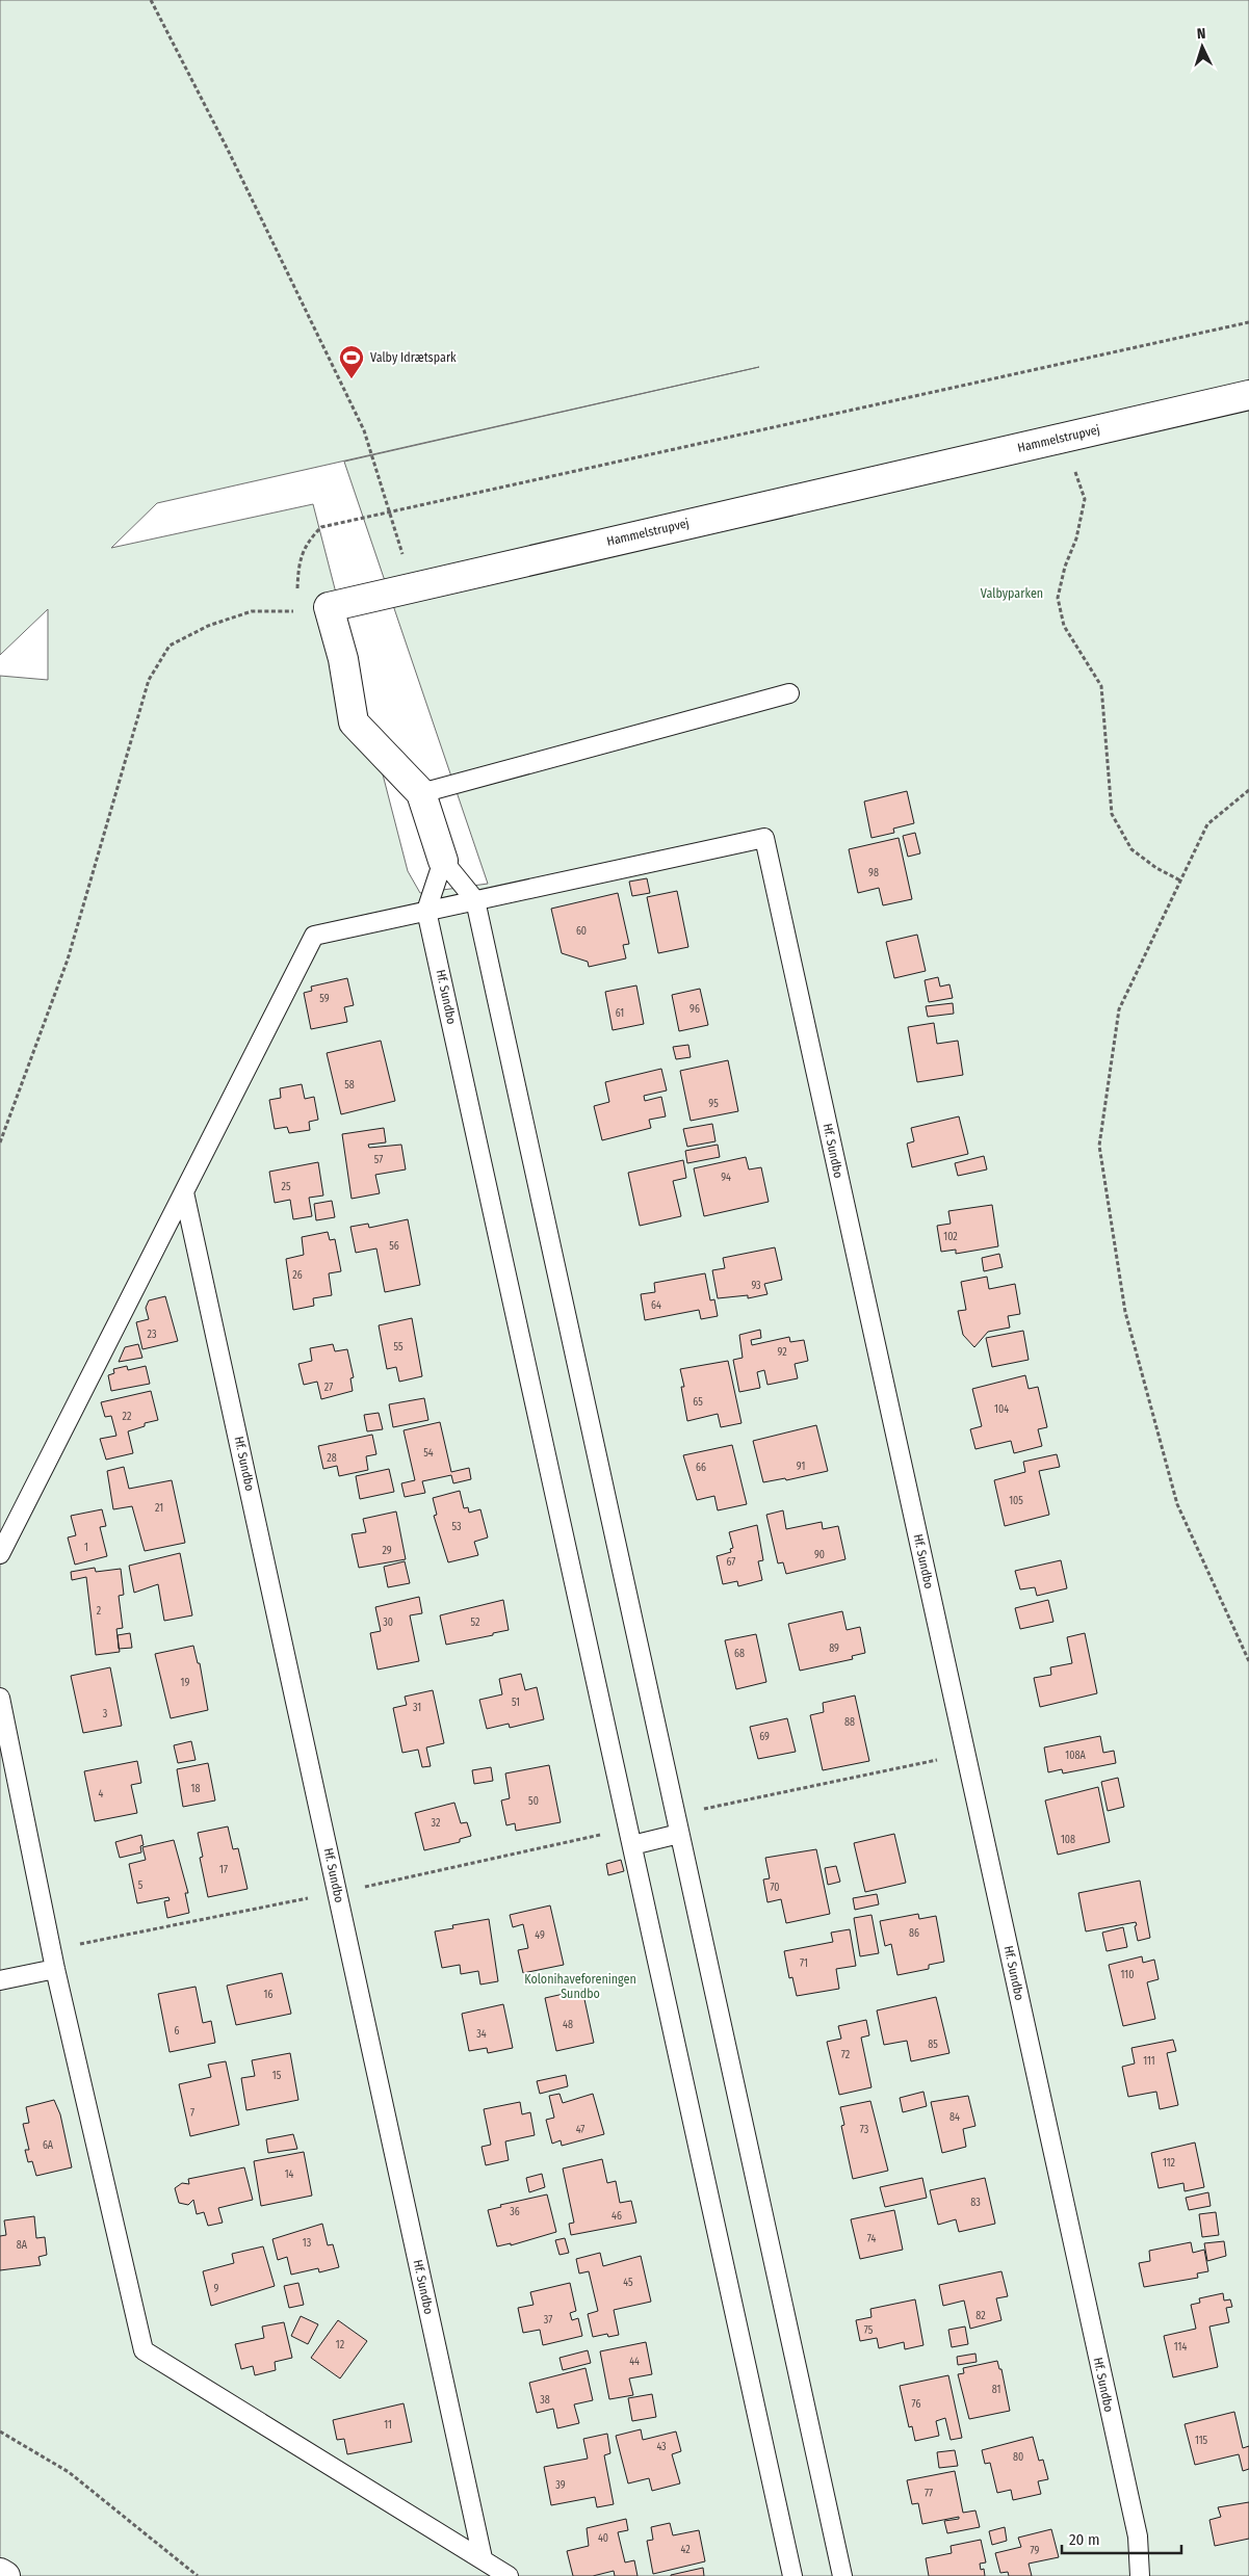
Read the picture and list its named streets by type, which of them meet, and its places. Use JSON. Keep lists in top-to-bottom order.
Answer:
{
  "streets": {
    "street": ["Hammelstrupvej"],
    "lane": ["Hf. Sundbo"]
  },
  "parks": ["Valbyparken", "Kolonihaveforeningen Sundbo"],
  "places": {
    "sports": ["Valby Idrætspark"]
  },
  "house_numbers": [
    "98",
    "60",
    "59",
    "96",
    "61",
    "58",
    "95",
    "57",
    "94",
    "25",
    "102",
    "56",
    "26",
    "93",
    "64",
    "23",
    "55",
    "92",
    "27",
    "65",
    "104",
    "22",
    "54",
    "28",
    "91",
    "66",
    "105",
    "21",
    "53",
    "1",
    "29",
    "90",
    "67",
    "2",
    "30",
    "52",
    "89",
    "68",
    "19",
    "51",
    "31",
    "3",
    "88",
    "69",
    "108A",
    "18",
    "4",
    "50",
    "32",
    "108",
    "17",
    "5",
    "70",
    "86",
    "49",
    "71",
    "110",
    "16",
    "48",
    "6",
    "34",
    "85",
    "72",
    "111",
    "15",
    "7",
    "84",
    "47",
    "73",
    "6A",
    "112",
    "14",
    "83",
    "36",
    "46",
    "74",
    "13",
    "8A",
    "45",
    "9",
    "82",
    "37",
    "75",
    "12",
    "114",
    "44",
    "81",
    "38",
    "76",
    "11",
    "115",
    "43",
    "80",
    "39",
    "77",
    "40",
    "42",
    "79"
  ],
  "scale_bar": "20 m",
  "north": "top"
}
